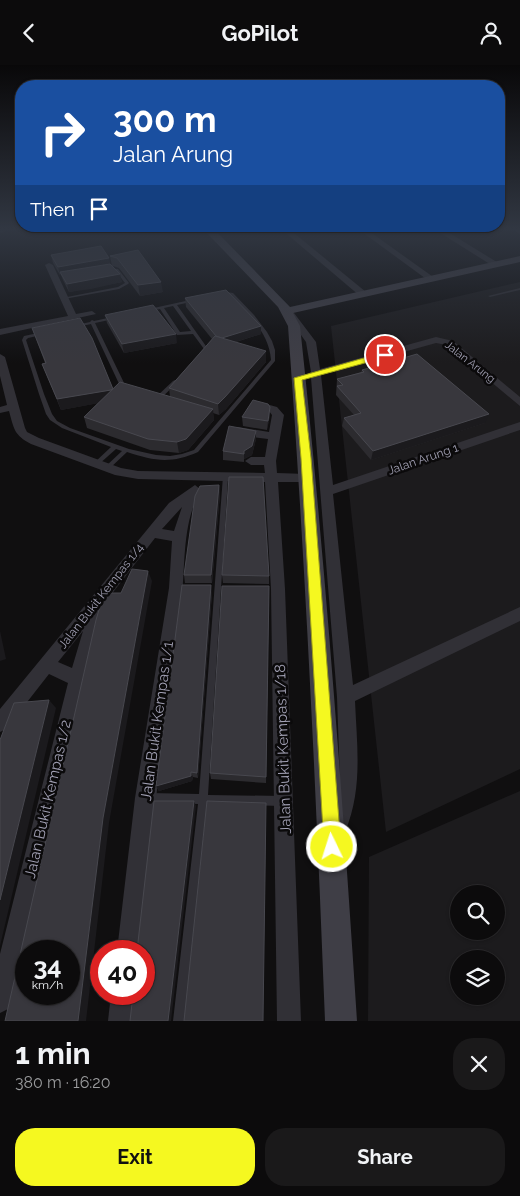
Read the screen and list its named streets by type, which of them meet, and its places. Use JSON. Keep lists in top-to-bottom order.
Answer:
{
  "streets": {
    "street": [
      "Jalan Arung",
      "Jalan Arung 1",
      "Jalan Bukit Kempas 1/4",
      "Jalan Bukit Kempas 1/1",
      "Jalan Bukit Kempas 1/18",
      "Jalan Bukit Kempas 1/2"
    ]
  },
  "crossings": [
    ["Jalan Bukit Kempas 1/4", "Jalan Bukit Kempas 1/1"],
    ["Jalan Bukit Kempas 1/4", "Jalan Bukit Kempas 1/2"]
  ],
  "page": {
    "header": "GoPilot",
    "turn": ["300 m", "Jalan Arung"],
    "then": "Then",
    "speed": "34 km/h",
    "limit": "40",
    "heading": ["1 min", "380 m · 16:20"],
    "buttons": ["Exit", "Share"]
  }
}
